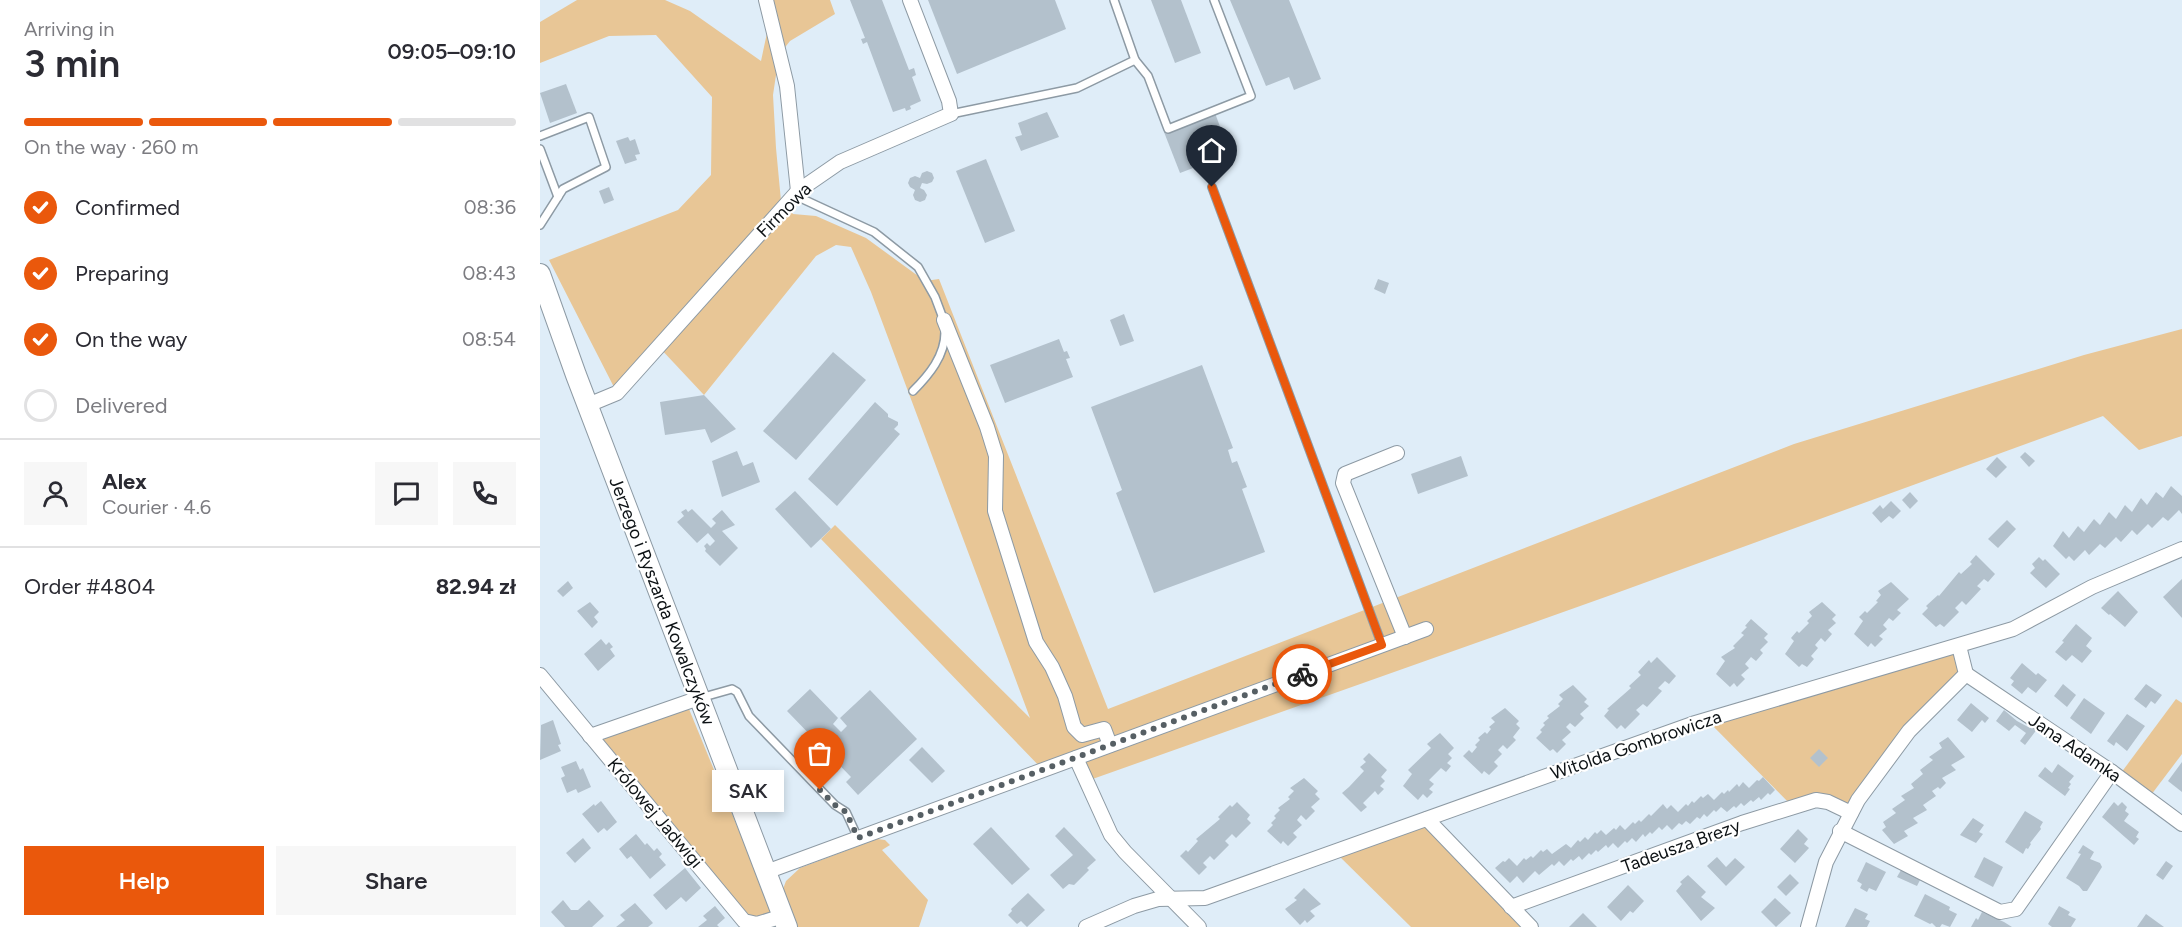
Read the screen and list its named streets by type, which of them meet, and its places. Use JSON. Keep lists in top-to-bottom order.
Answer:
{
  "streets": {
    "main road": ["Jerzego i Ryszarda Kowalczyków"],
    "street": [
      "Firmowa",
      "Witolda Gombrowicza",
      "Jana Adamka",
      "Królowej Jadwigi",
      "Tadeusza Brezy"
    ]
  },
  "crossings": [
    ["Firmowa", "Jerzego i Ryszarda Kowalczyków"],
    ["Jerzego i Ryszarda Kowalczyków", "Królowej Jadwigi"]
  ],
  "places": ["SAK"],
  "page": {
    "heading": ["3 min", "Arriving in", "09:05–09:10"],
    "panel": [
      "Alex",
      "Courier · 4.6",
      "Order #4804",
      "82.94 zł"
    ],
    "bar": "On the way · 260 m",
    "list": [
      ["Confirmed", "08:36"],
      ["Preparing", "08:43"],
      ["On the way", "08:54"],
      "Delivered"
    ],
    "bubble": "SAK",
    "buttons": ["Help", "Share"]
  }
}
